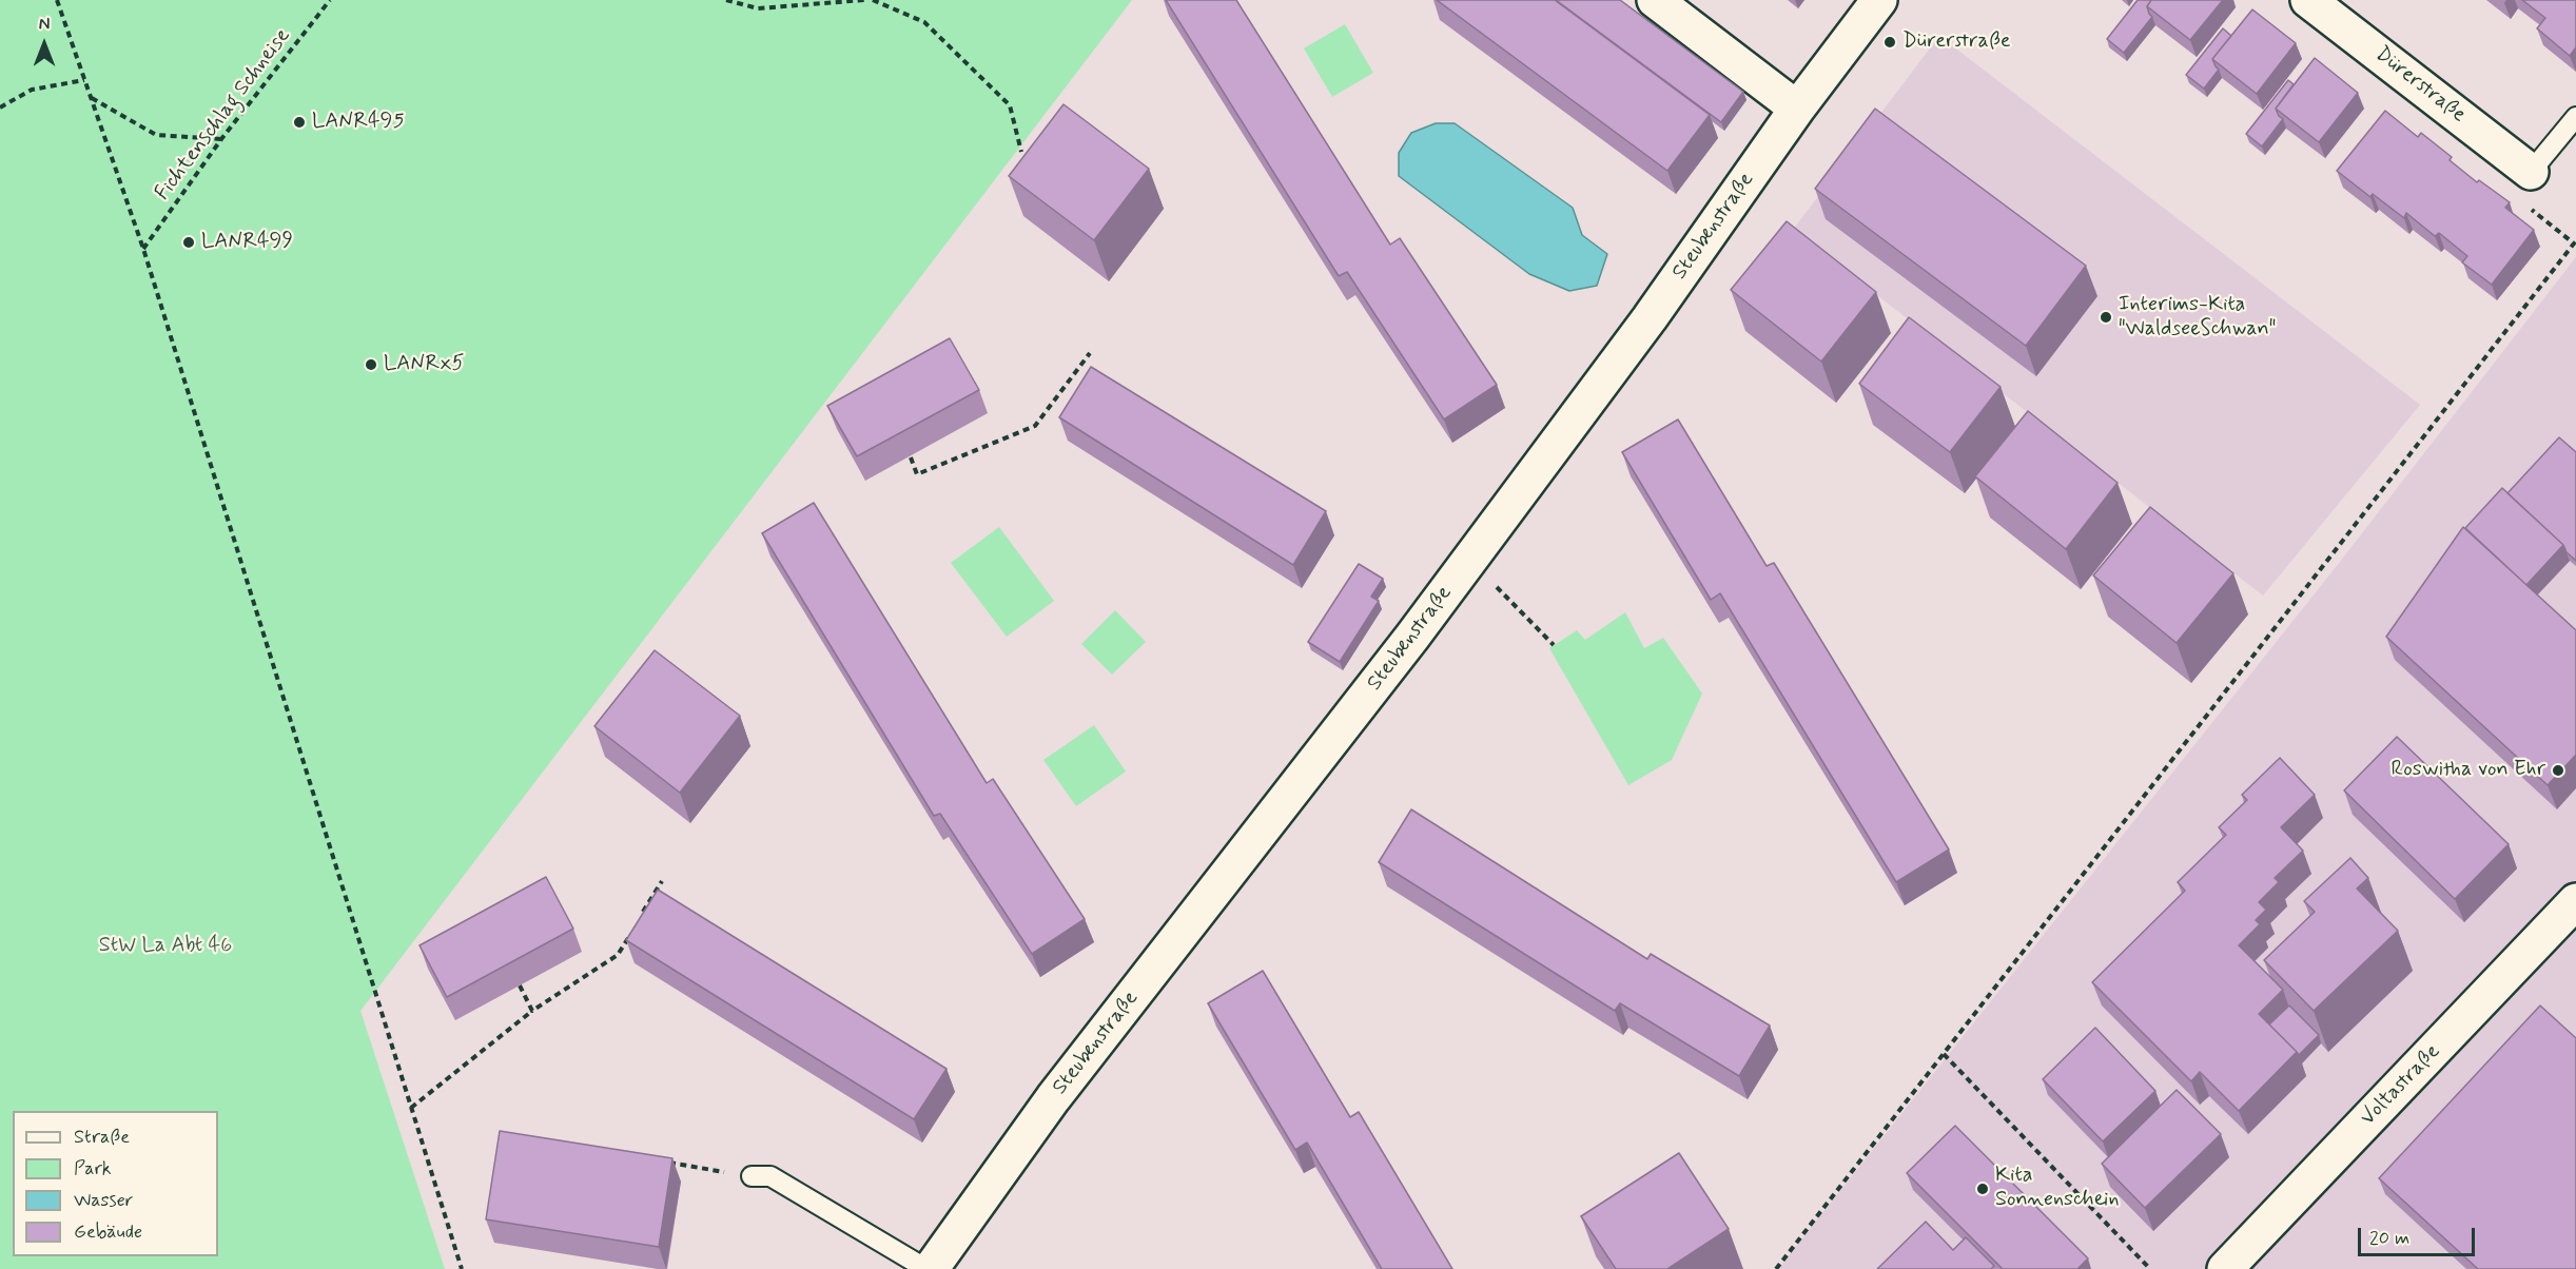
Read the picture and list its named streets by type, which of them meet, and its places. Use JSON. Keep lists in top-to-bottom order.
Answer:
{
  "streets": {
    "street": ["Dürerstraße", "Steubenstraße", "Voltastraße"],
    "path": ["Fichtenschlag Schneise"]
  },
  "parks": ["StW La Abt 46"],
  "places": [
    "Dürerstraße",
    "LANR495",
    "LANR499",
    "Interims-Kita \"WaldseeSchwan\"",
    "LANRx5",
    "Roswitha von Ehr",
    "Kita Sonnenschein"
  ],
  "legend": [
    "Straße",
    "Park",
    "Wasser",
    "Gebäude"
  ],
  "scale_bar": "20 m",
  "north": "top"
}
